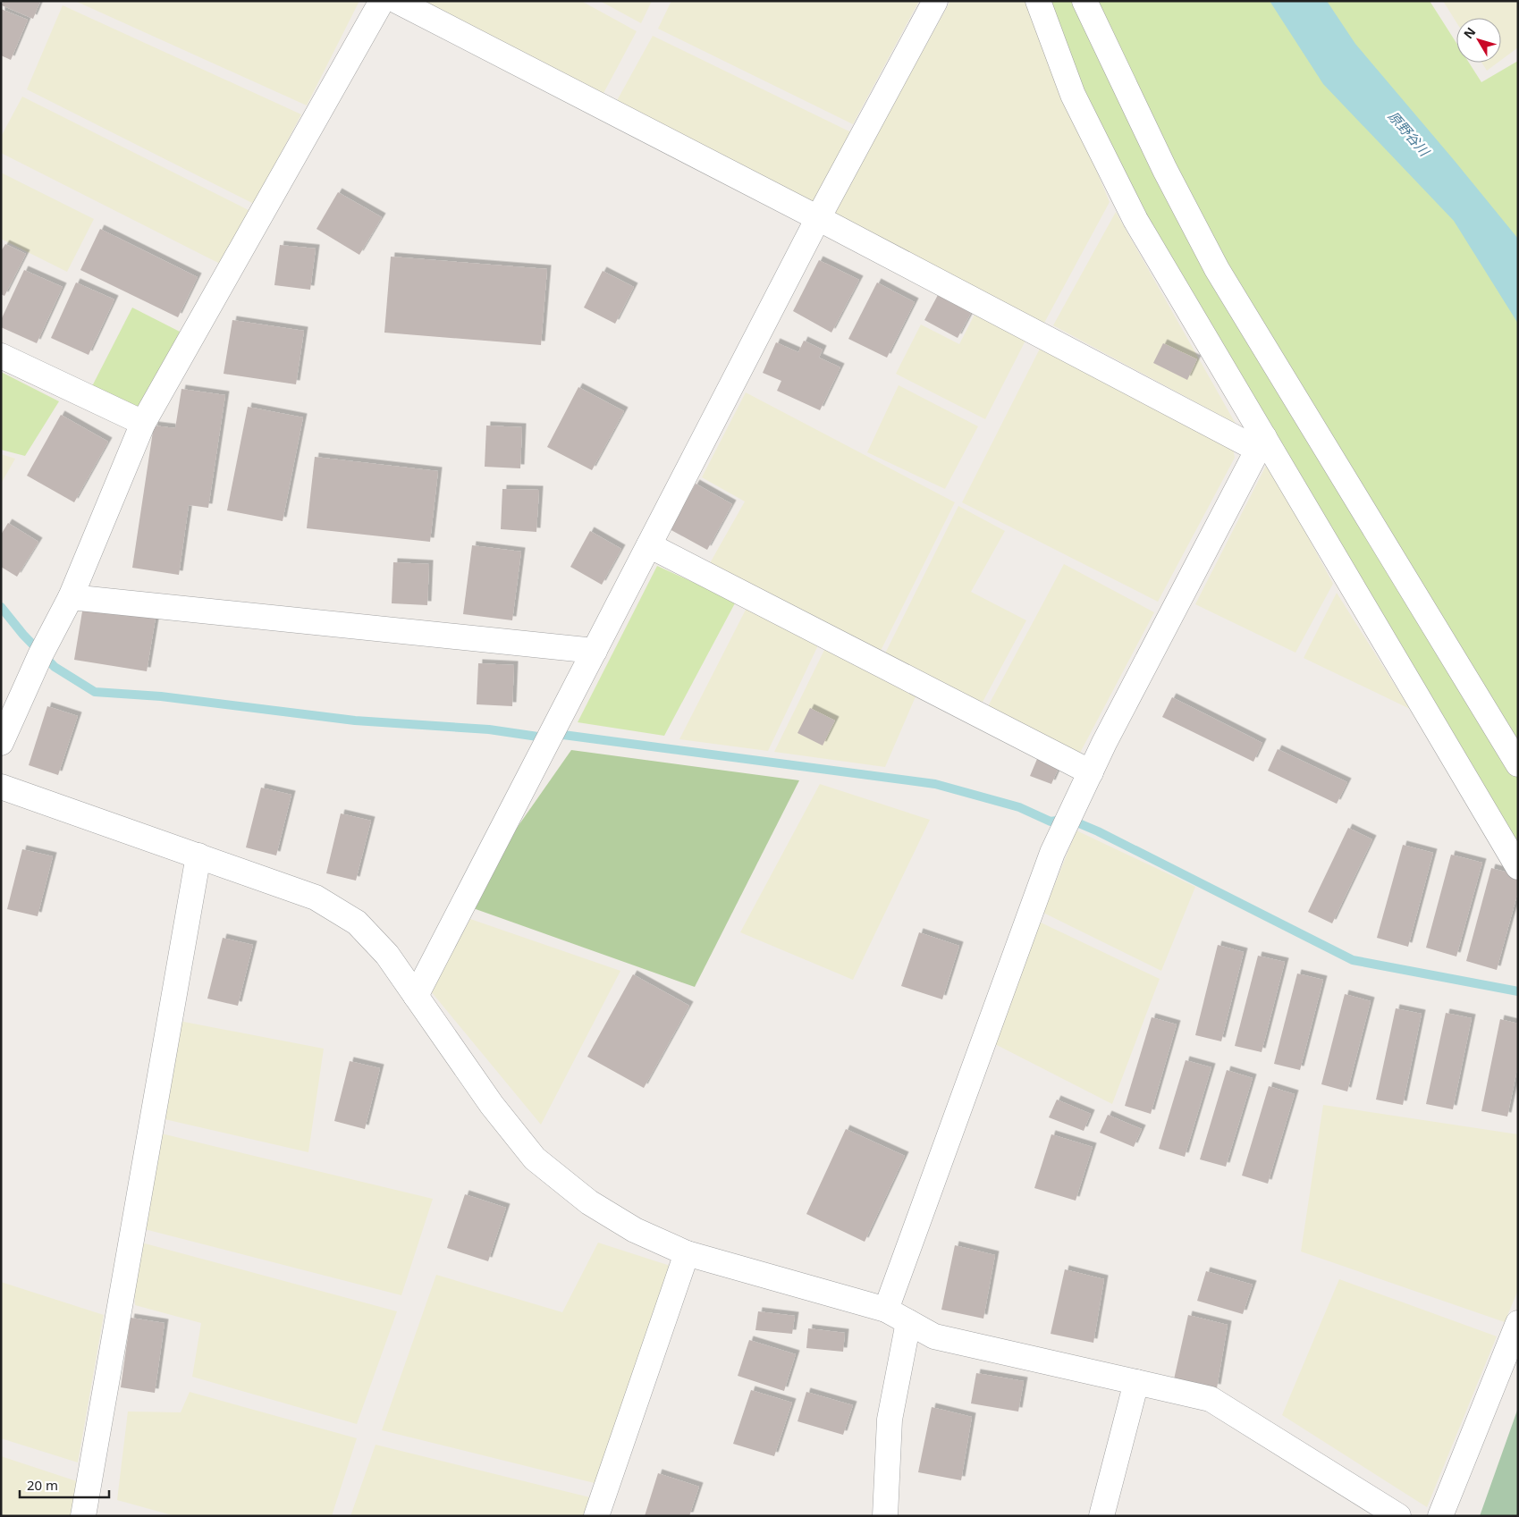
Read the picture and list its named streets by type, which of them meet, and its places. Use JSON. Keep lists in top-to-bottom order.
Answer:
{
  "water": ["原野谷川"],
  "scale_bar": "20 m",
  "north": "top left"
}
